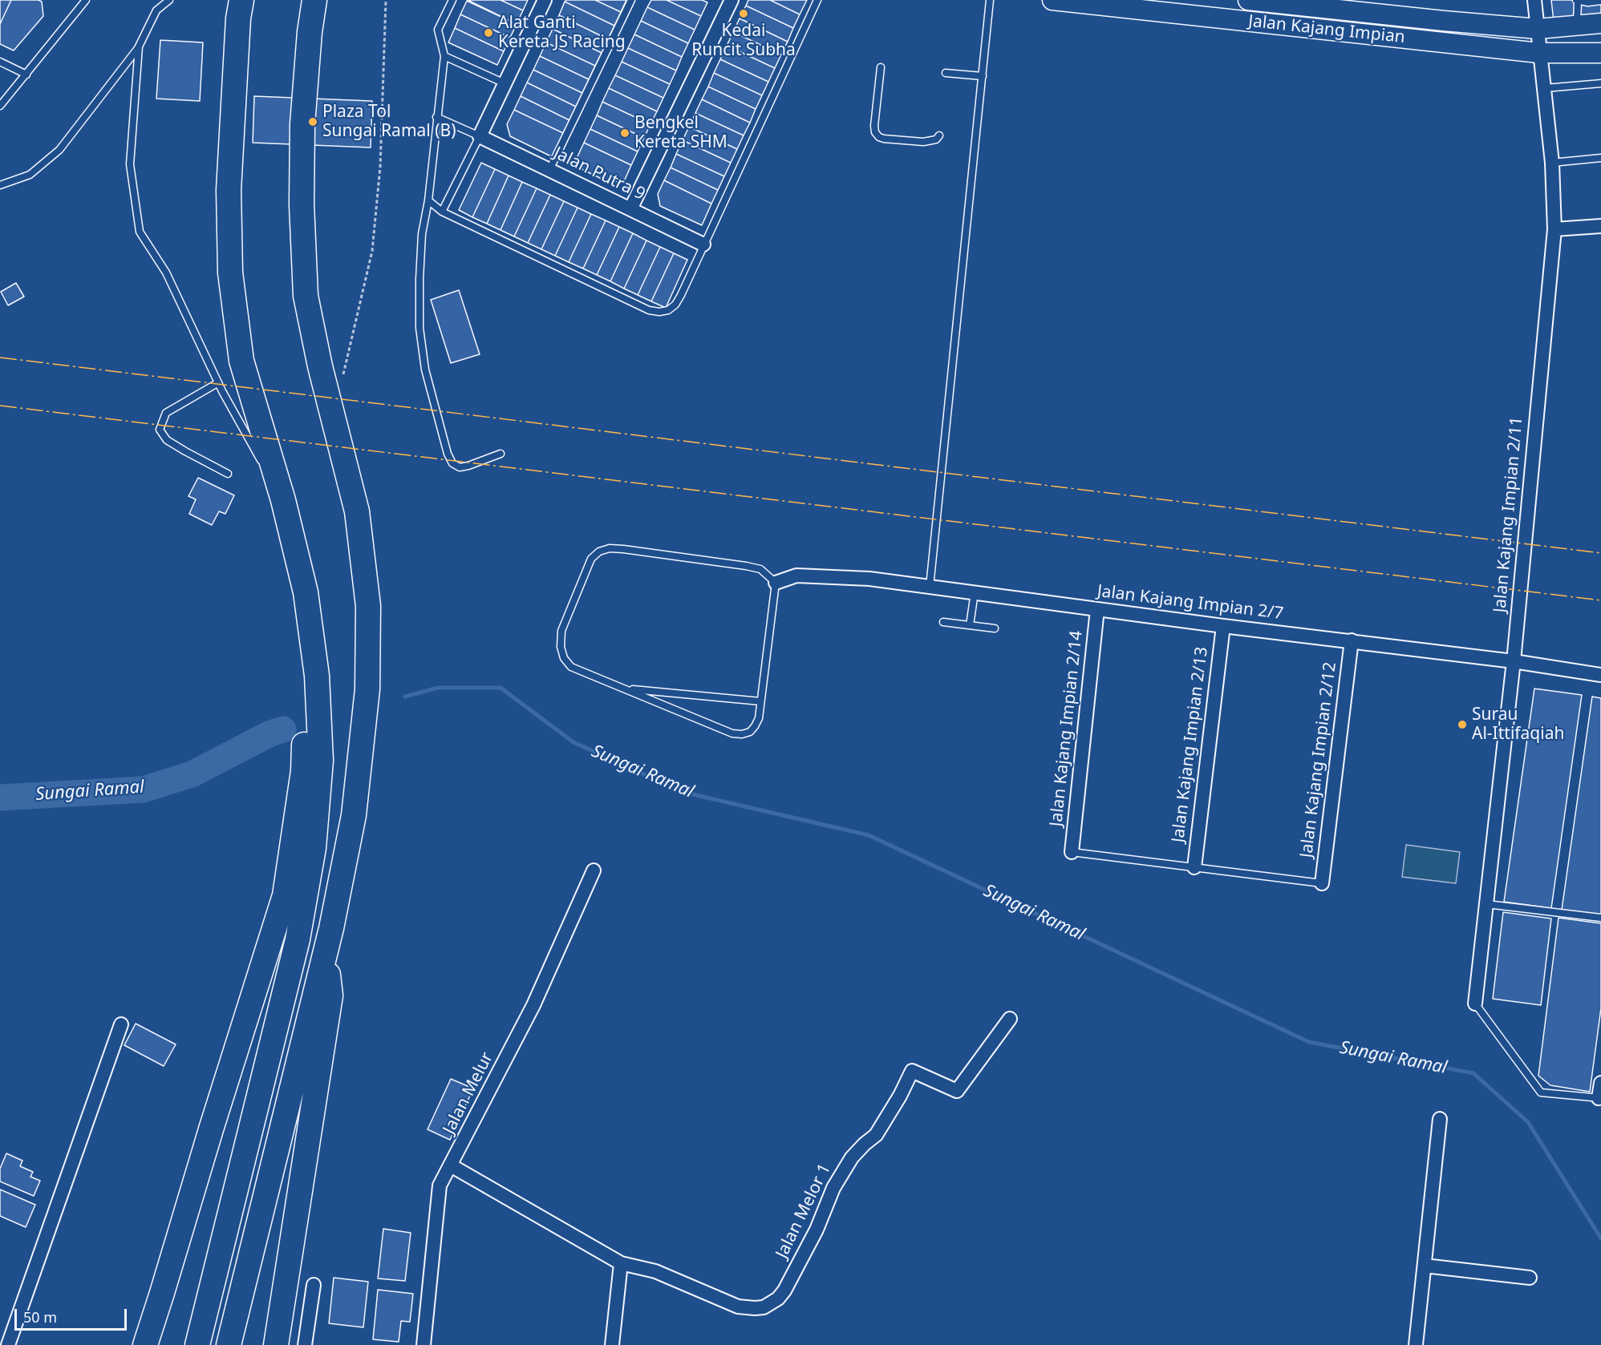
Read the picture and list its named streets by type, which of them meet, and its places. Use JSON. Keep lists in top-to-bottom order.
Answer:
{
  "streets": {
    "street": [
      "Jalan Kajang Impian",
      "Jalan Putra 9",
      "Jalan Kajang Impian 2/11",
      "Jalan Kajang Impian 2/7",
      "Jalan Kajang Impian 2/14",
      "Jalan Kajang Impian 2/13",
      "Jalan Kajang Impian 2/12",
      "Jalan Melur",
      "Jalan Melor 1"
    ]
  },
  "crossings": [
    ["Jalan Kajang Impian", "Jalan Kajang Impian 2/11"],
    ["Jalan Kajang Impian 2/11", "Jalan Kajang Impian 2/7"],
    ["Jalan Kajang Impian 2/7", "Jalan Kajang Impian 2/14"],
    ["Jalan Kajang Impian 2/7", "Jalan Kajang Impian 2/13"],
    ["Jalan Kajang Impian 2/7", "Jalan Kajang Impian 2/12"],
    ["Jalan Melur", "Jalan Melor 1"]
  ],
  "water": ["Sungai Ramal"],
  "places": [
    "Kedai Runcit Subha",
    "Alat Ganti Kereta JS Racing",
    "Plaza Tol Sungai Ramal (B)",
    "Bengkel Kereta SHM",
    "Surau Al-Ittifaqiah"
  ],
  "scale_bar": "50 m"
}
